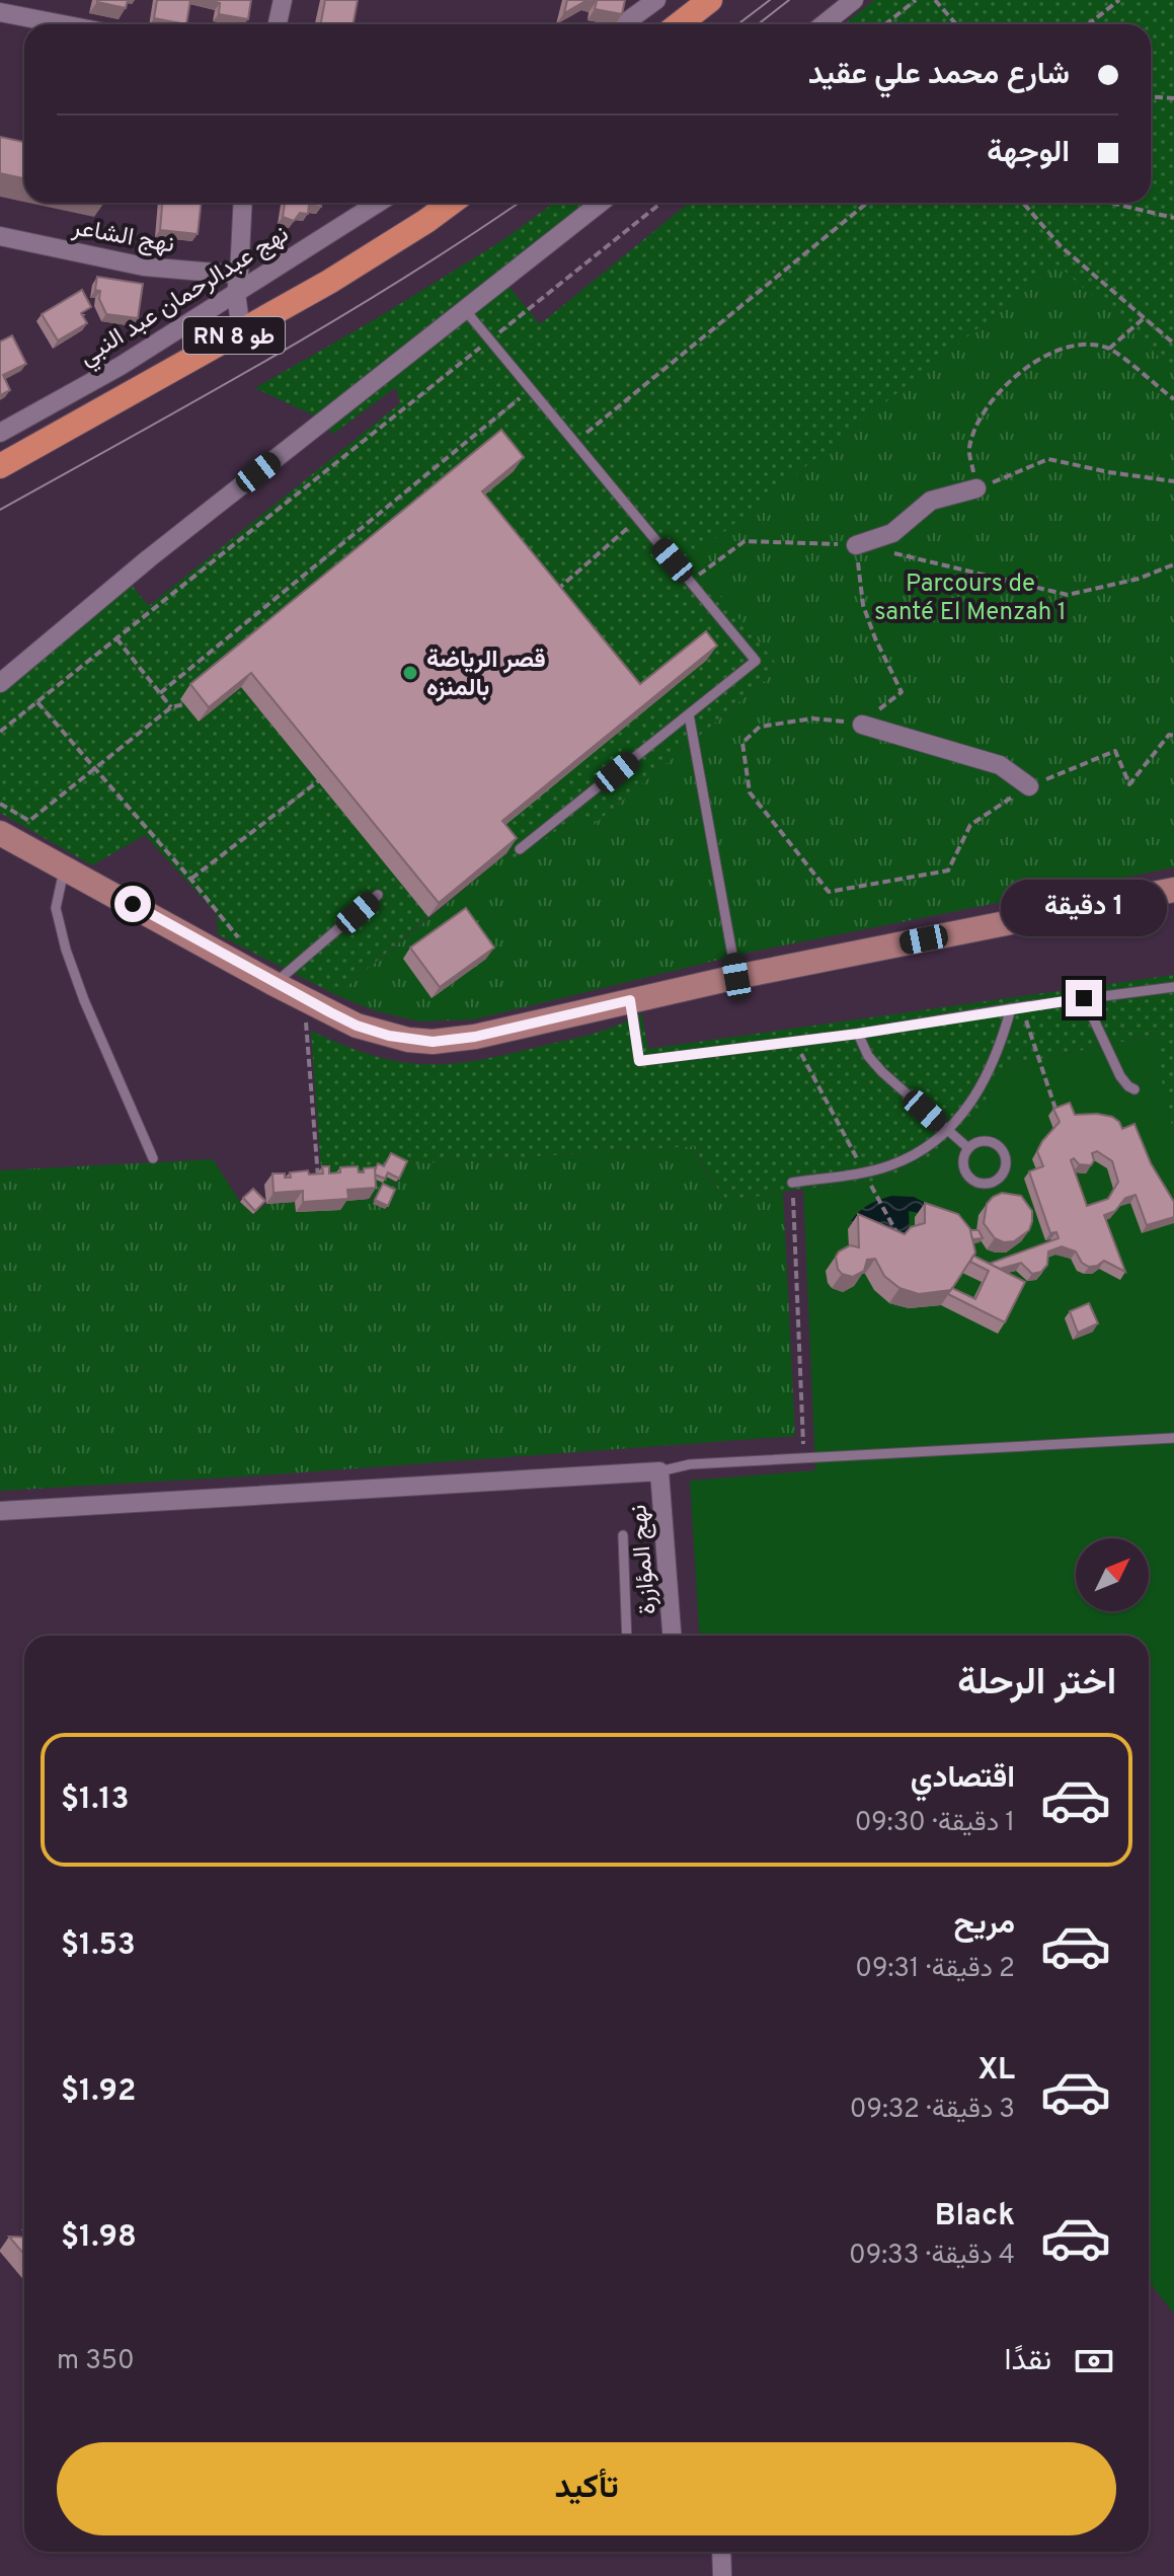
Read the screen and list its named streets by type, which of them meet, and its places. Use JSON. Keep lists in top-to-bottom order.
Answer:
{
  "streets": {
    "main road": ["RN 8 طو"],
    "street": ["نهج الشاعر", "نهج عبدالرحمان عبد النبي", "نهج المؤازرة"]
  },
  "crossings": [
    ["نهج الشاعر", "نهج عبدالرحمان عبد النبي"]
  ],
  "parks": ["Parcours de santé El Menzah 1"],
  "places": ["قصر الرياضة بالمنزه"],
  "north": "top right",
  "page": {
    "banner": ["شارع محمد علي عقيد", "الوجهة"],
    "bubble": "1 دقيقة",
    "heading": "اختر الرحلة",
    "list": [
      {
        "name": "اقتصادي",
        "note": "1 دقيقة · 09:30",
        "value": "$1.13"
      },
      {
        "name": "مريح",
        "note": "2 دقيقة · 09:31",
        "value": "$1.53"
      },
      {
        "name": "XL",
        "note": "3 دقيقة · 09:32",
        "value": "$1.92"
      },
      {
        "name": "Black",
        "note": "4 دقيقة · 09:33",
        "value": "$1.98"
      }
    ],
    "pay": ["نقدًا", "350 m"],
    "buttons": "تأكيد"
  }
}
